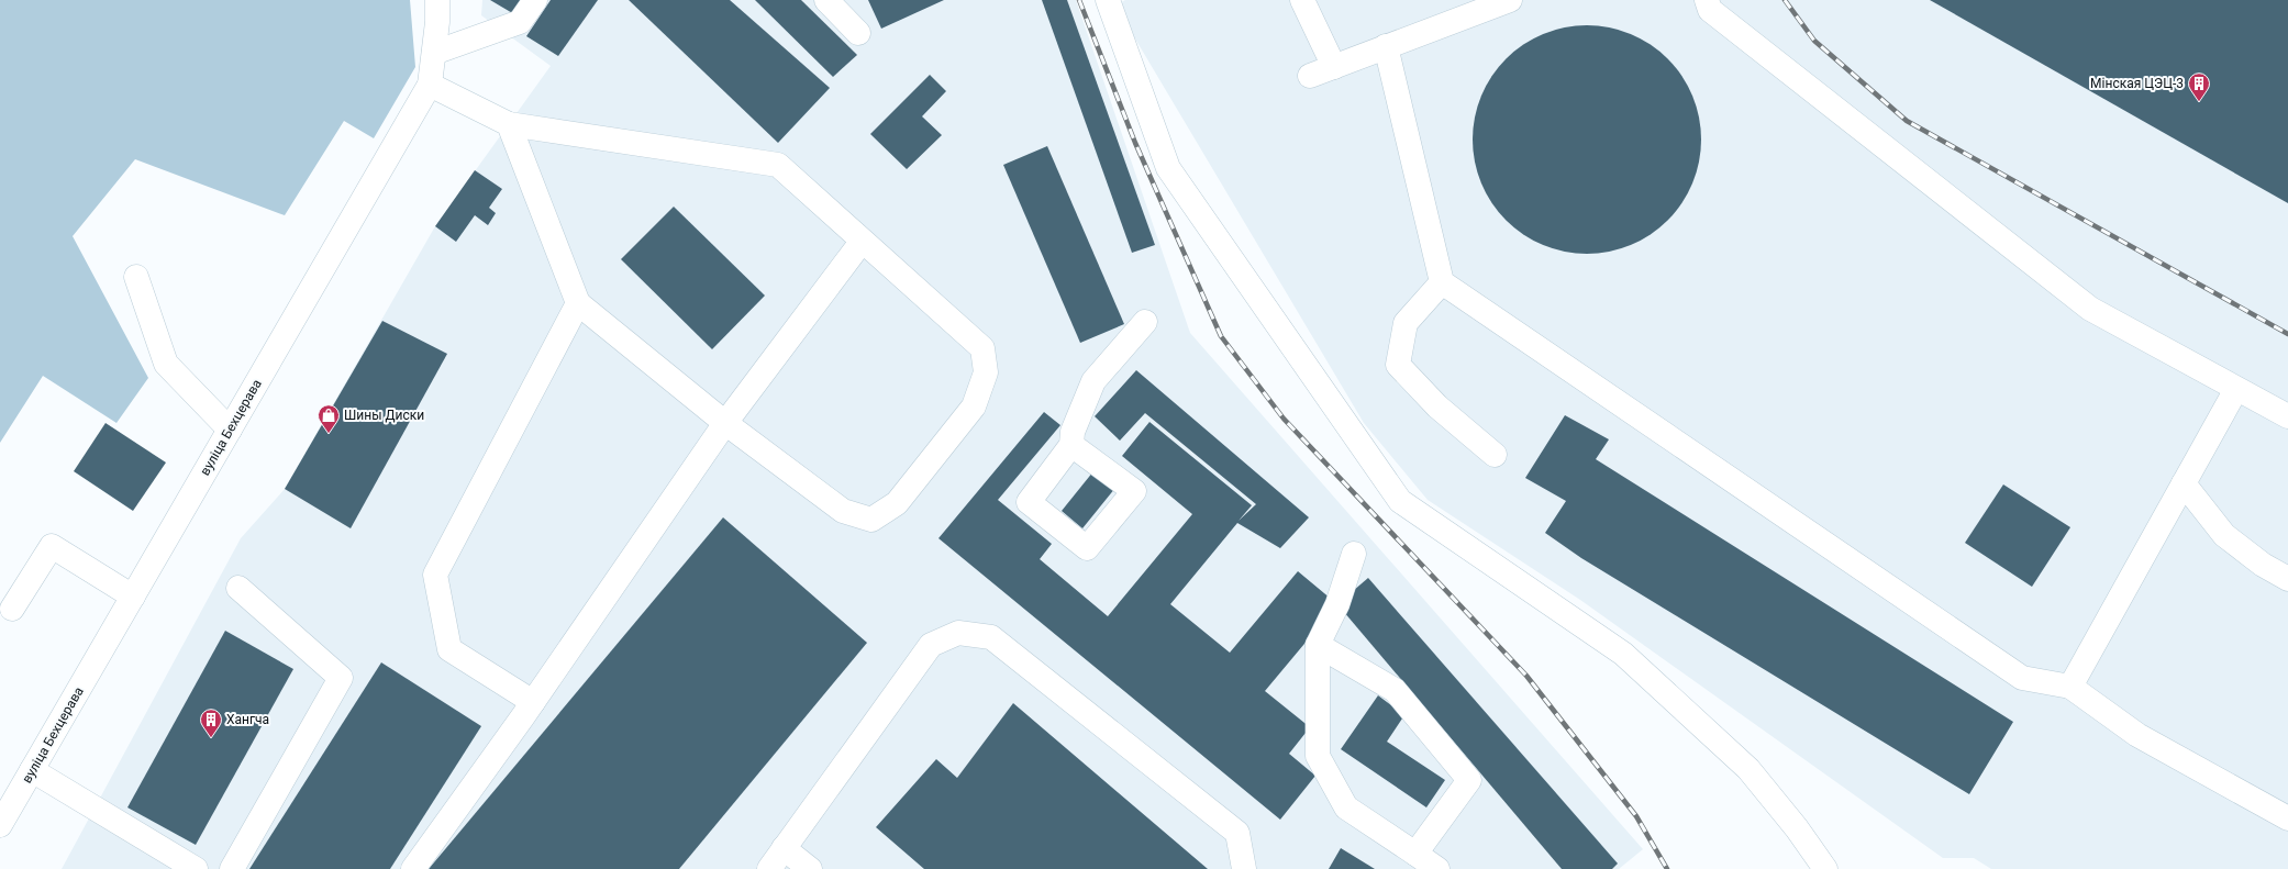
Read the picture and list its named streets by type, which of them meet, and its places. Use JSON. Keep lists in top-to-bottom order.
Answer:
{
  "streets": {
    "street": ["вуліца Бехцерава"]
  },
  "places": {
    "building": ["Мінская ЦЭЦ-3", "Хангча"],
    "shop": ["Шины Диски"]
  }
}
